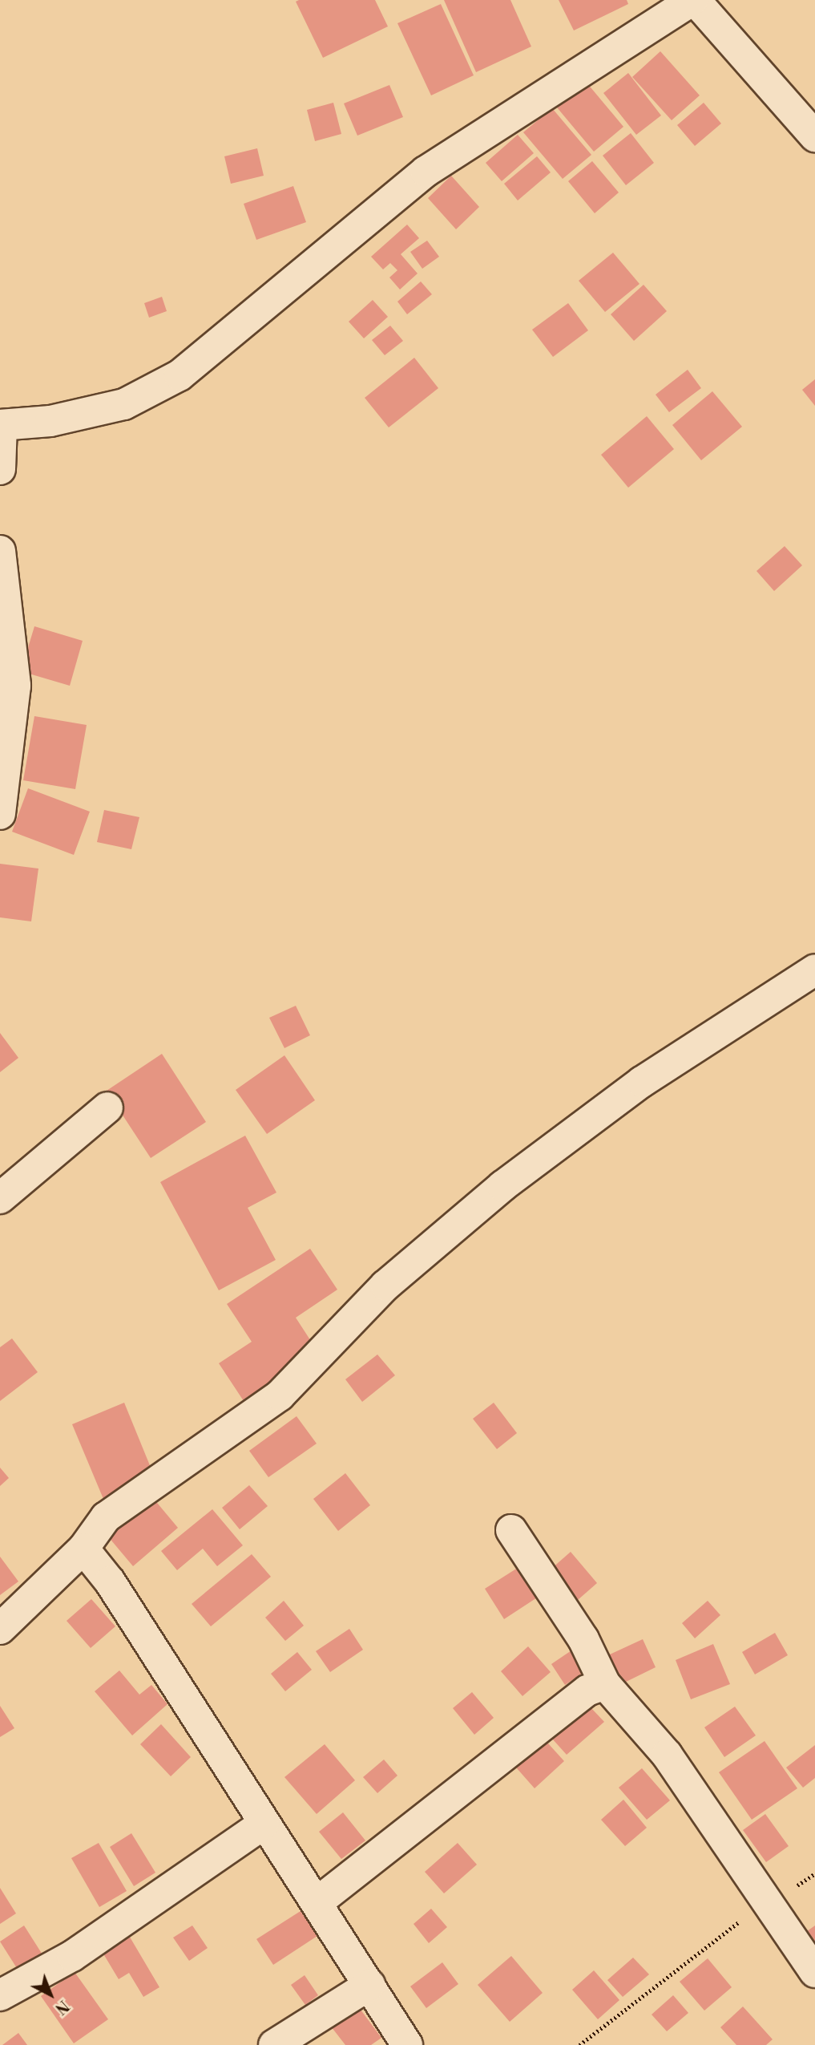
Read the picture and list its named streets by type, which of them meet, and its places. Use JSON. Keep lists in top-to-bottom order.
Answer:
{
  "north": "bottom right"
}
